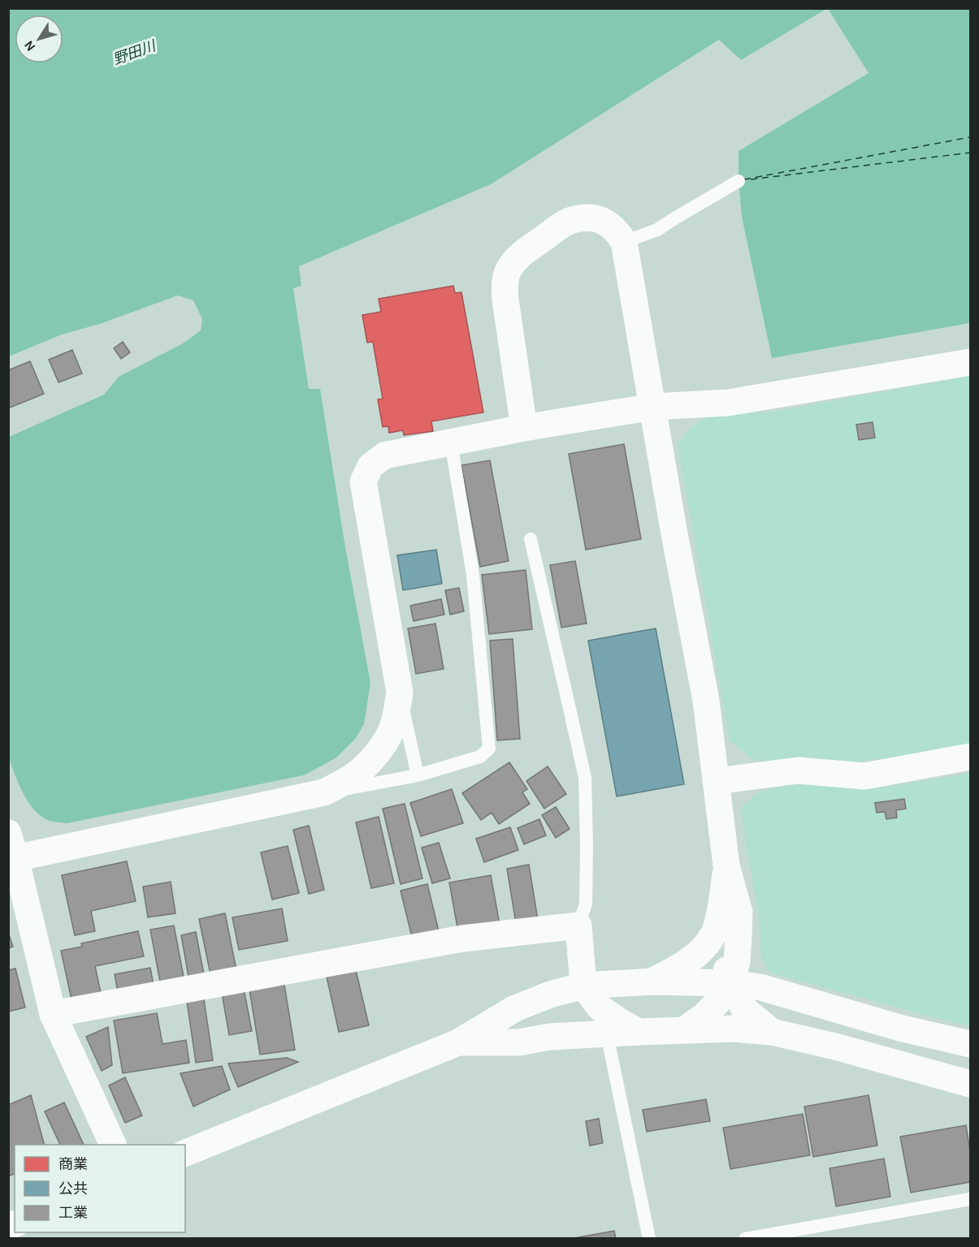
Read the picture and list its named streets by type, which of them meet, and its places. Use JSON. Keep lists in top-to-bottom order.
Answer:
{
  "water": ["野田川"],
  "legend": ["商業", "公共", "工業"],
  "north": "bottom left"
}
